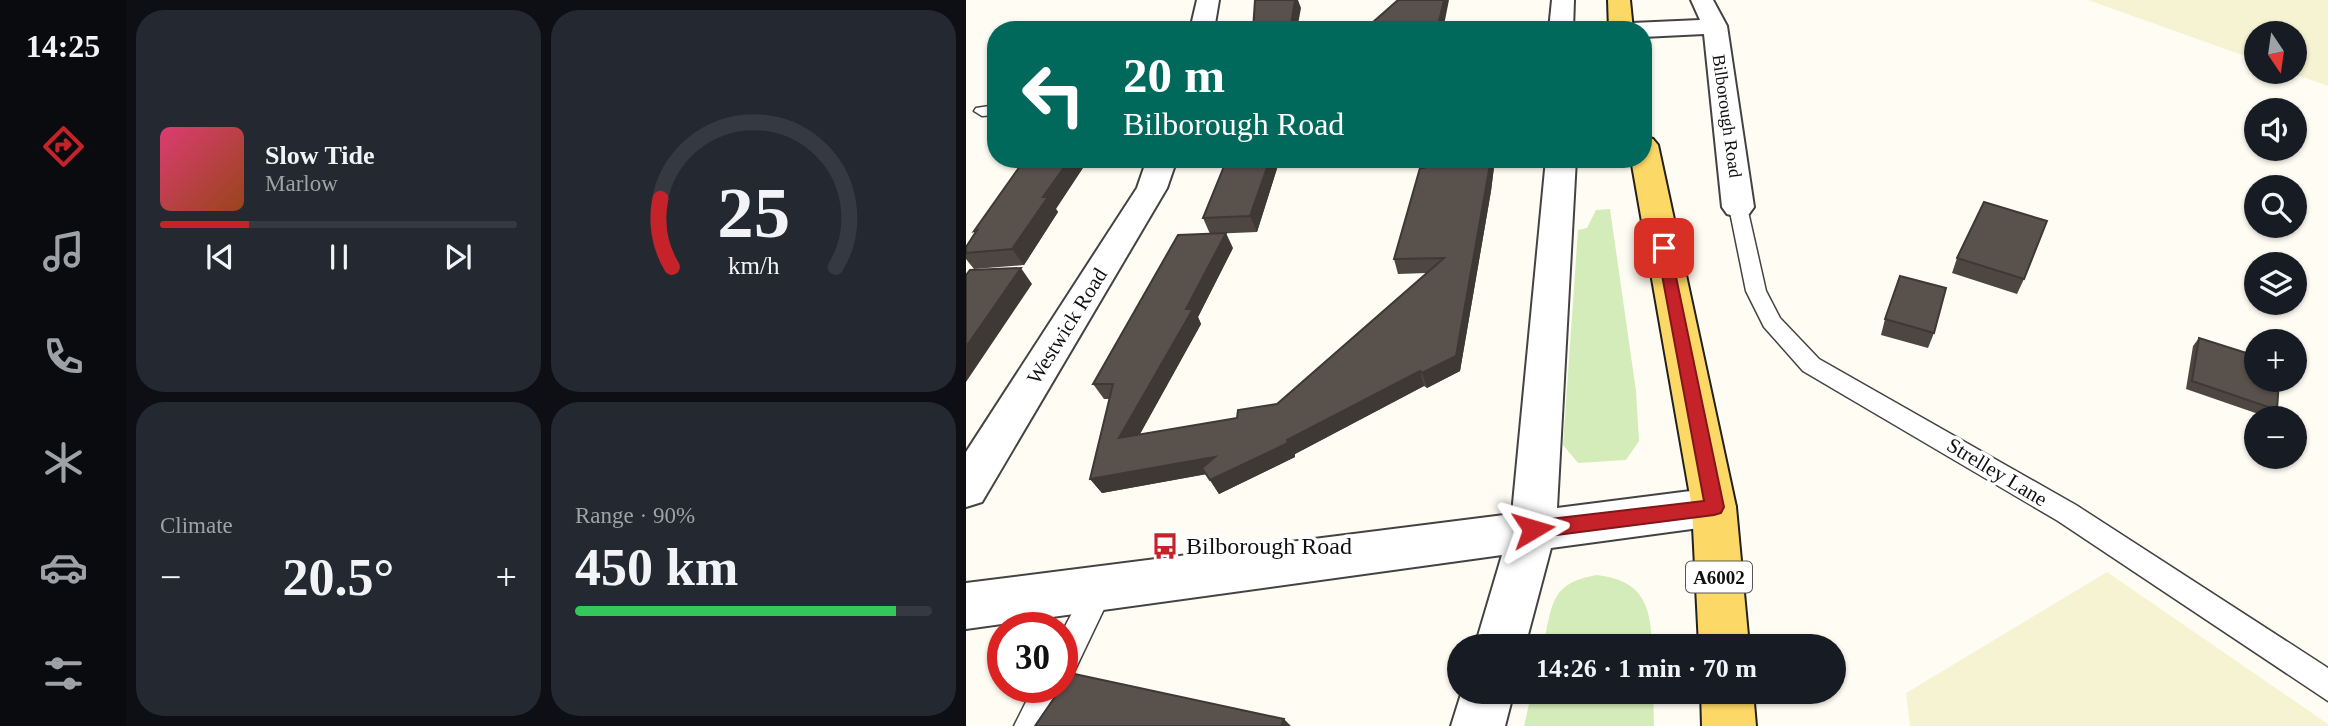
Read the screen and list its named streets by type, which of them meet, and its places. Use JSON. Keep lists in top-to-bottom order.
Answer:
{
  "streets": {
    "main road": ["A6002"],
    "street": ["Bilborough Road", "Westwick Road"],
    "lane": ["Strelley Lane"]
  },
  "crossings": [
    ["Bilborough Road", "Strelley Lane"]
  ],
  "places": {
    "bus stop": ["Bilborough Road"]
  },
  "north": "bottom",
  "page": {
    "tabs": "14:25",
    "map_buttons": ["+", "−"],
    "turn": ["20 m", "Bilborough Road"],
    "song": ["Slow Tide", "Marlow"],
    "tile": [
      "Climate",
      ["Range · 90%", "450 km"]
    ],
    "heat": ["−", "20.5°", "+"],
    "limit": "30",
    "trip": "14:26 · 1 min · 70 m",
    "gauge": ["25", "km/h"]
  }
}
